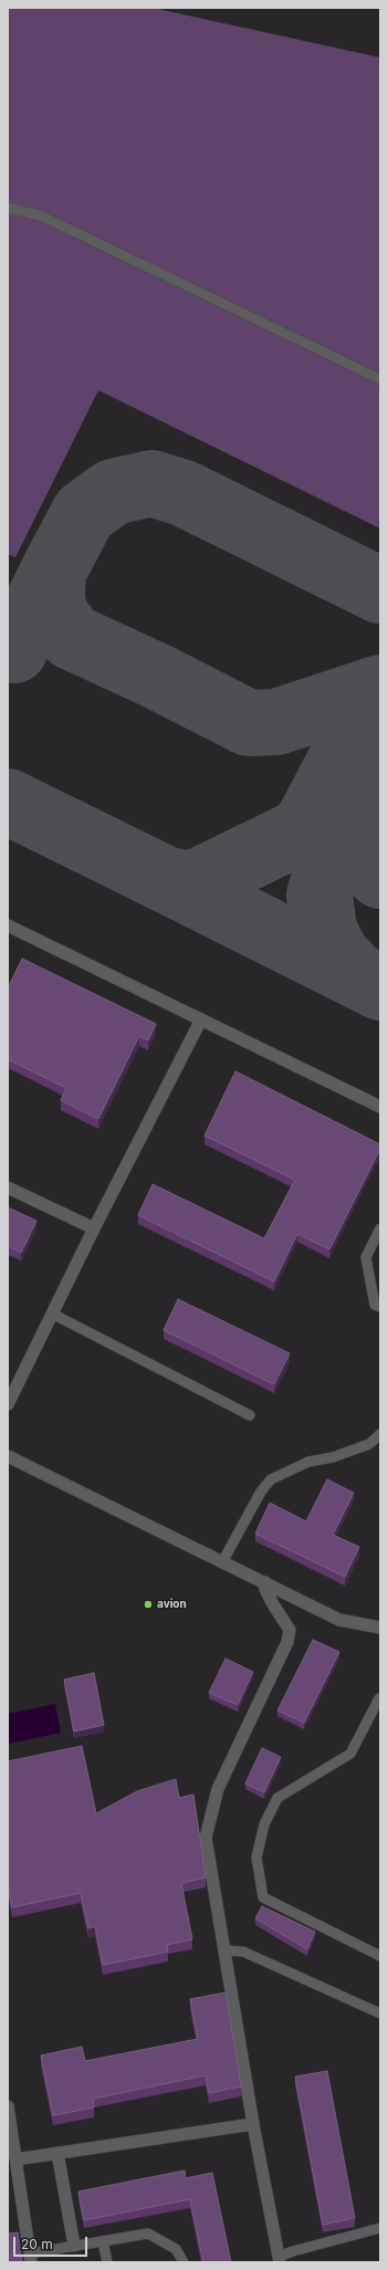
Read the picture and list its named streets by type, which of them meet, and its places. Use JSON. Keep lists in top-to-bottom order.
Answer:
{
  "places": ["avion"],
  "scale_bar": "20 m"
}
